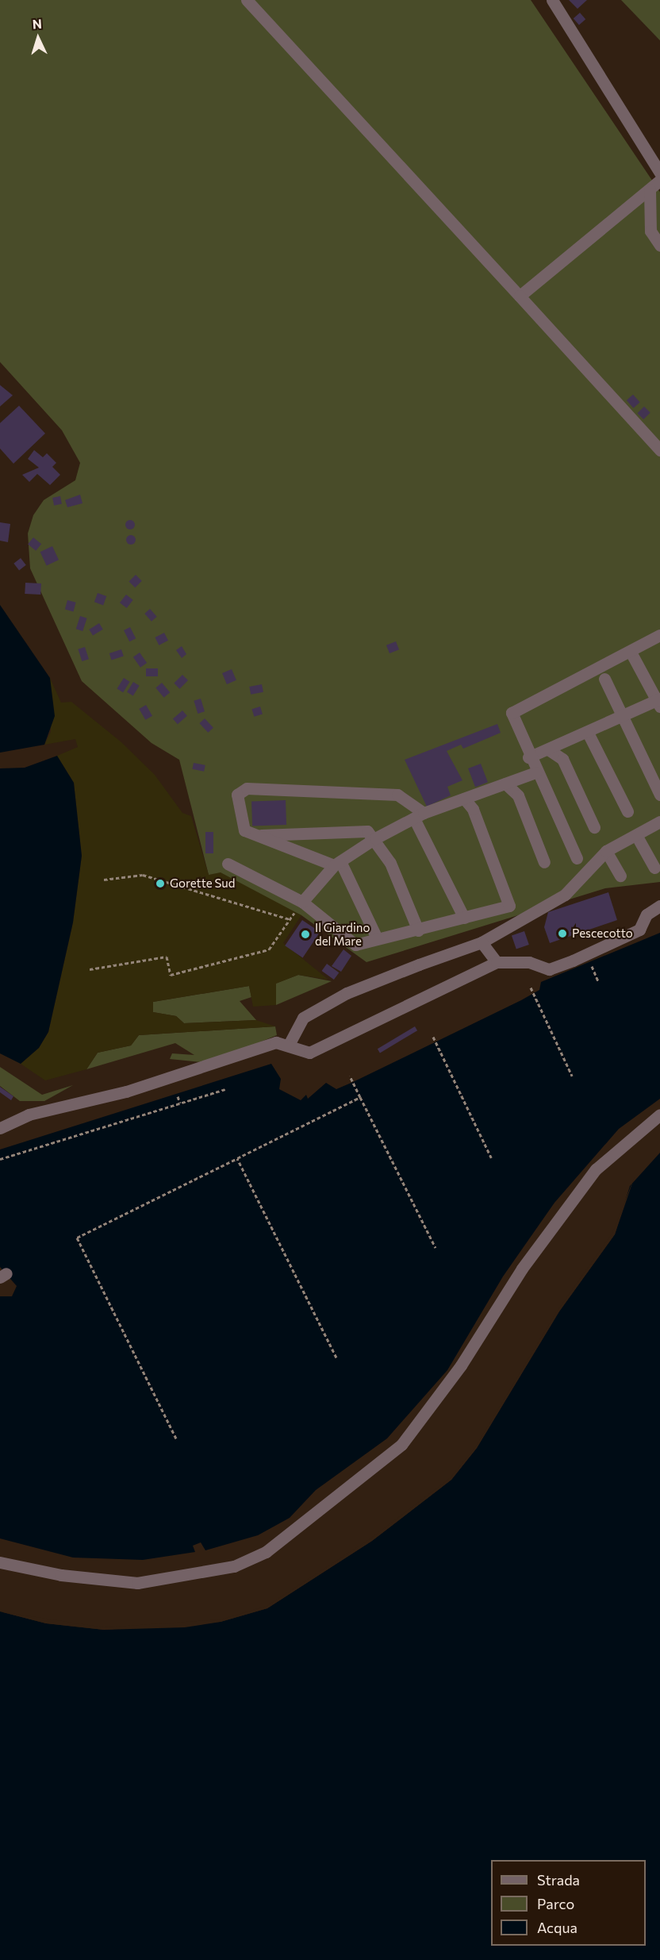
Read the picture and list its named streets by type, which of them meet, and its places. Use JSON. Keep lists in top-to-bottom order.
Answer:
{
  "places": ["Gorette Sud", "Pescecotto", "Il Giardino del Mare"],
  "legend": ["Strada", "Parco", "Acqua"],
  "north": "top"
}
